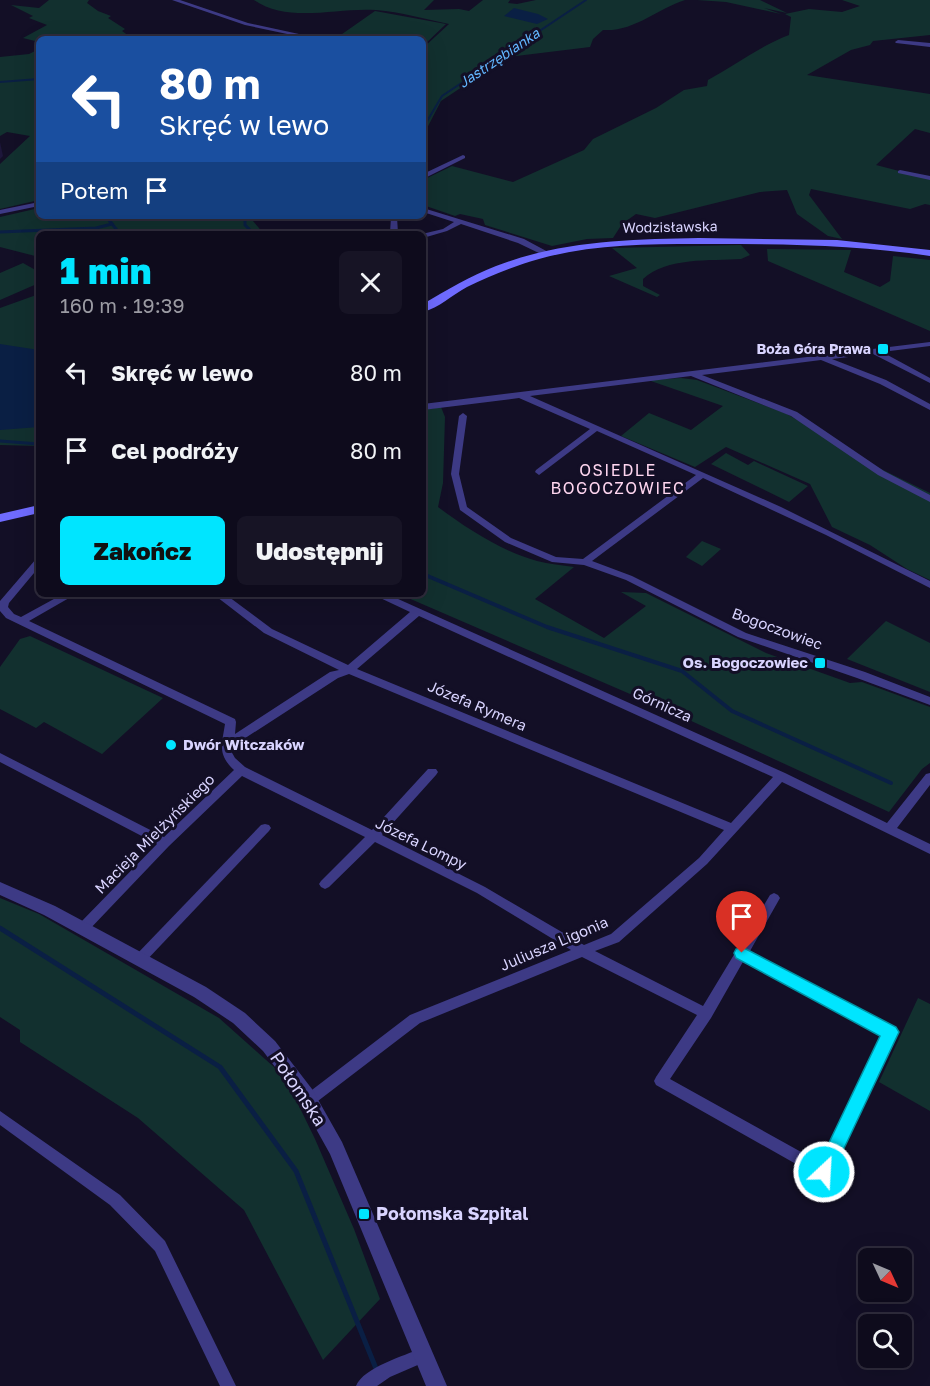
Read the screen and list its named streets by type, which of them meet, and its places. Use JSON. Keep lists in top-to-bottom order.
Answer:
{
  "streets": {
    "main road": ["Wodzisławska"],
    "street": [
      "Bogoczowiec",
      "Górnicza",
      "Józefa Rymera",
      "Macieja Mielżyńskiego",
      "Józefa Lompy",
      "Juliusza Ligonia",
      "Połomska"
    ]
  },
  "crossings": [
    ["Górnicza", "Juliusza Ligonia"],
    ["Józefa Rymera", "Juliusza Ligonia"],
    ["Macieja Mielżyńskiego", "Józefa Lompy"],
    ["Macieja Mielżyńskiego", "Połomska"],
    ["Józefa Lompy", "Juliusza Ligonia"],
    ["Juliusza Ligonia", "Połomska"]
  ],
  "districts": ["OSIEDLE BOGOCZOWIEC"],
  "water": ["Jastrzębianka"],
  "places": {
    "transit": ["Boża Góra Prawa", "Os. Bogoczowiec", "Połomska Szpital"],
    "other": ["Dwór Witczaków"]
  },
  "north": "bottom right",
  "page": {
    "turn": ["80 m", "Skręć w lewo"],
    "then": "Potem",
    "heading": ["1 min", "160 m · 19:39"],
    "list": [
      {
        "name": "Skręć w lewo",
        "value": "80 m"
      },
      {
        "name": "Cel podróży",
        "value": "80 m"
      }
    ],
    "buttons": ["Zakończ", "Udostępnij"]
  }
}
